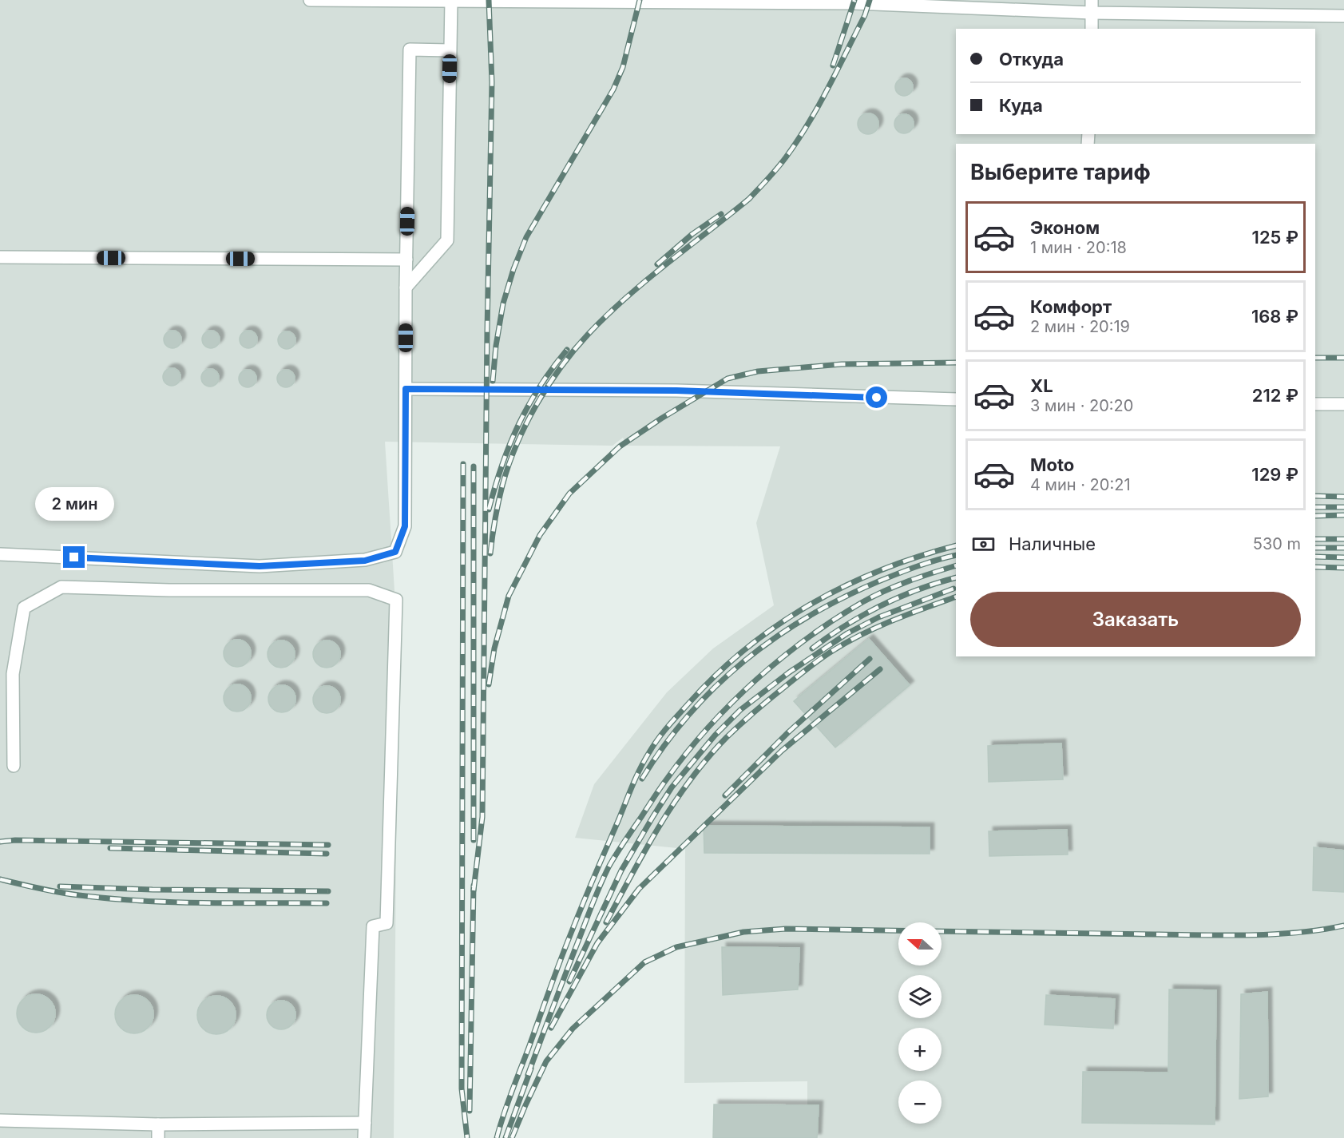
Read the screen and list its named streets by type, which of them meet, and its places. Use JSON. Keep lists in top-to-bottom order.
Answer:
{
  "north": "left",
  "page": {
    "banner": ["Откуда", "Куда"],
    "heading": "Выберите тариф",
    "list": [
      {
        "name": "Эконом",
        "note": "1 мин · 20:18",
        "value": "125 ₽"
      },
      {
        "name": "Комфорт",
        "note": "2 мин · 20:19",
        "value": "168 ₽"
      },
      {
        "name": "XL",
        "note": "3 мин · 20:20",
        "value": "212 ₽"
      },
      {
        "name": "Moto",
        "note": "4 мин · 20:21",
        "value": "129 ₽"
      }
    ],
    "bubble": "2 мин",
    "pay": ["Наличные", "530 m"],
    "buttons": "Заказать",
    "map_buttons": ["+", "−"]
  }
}
